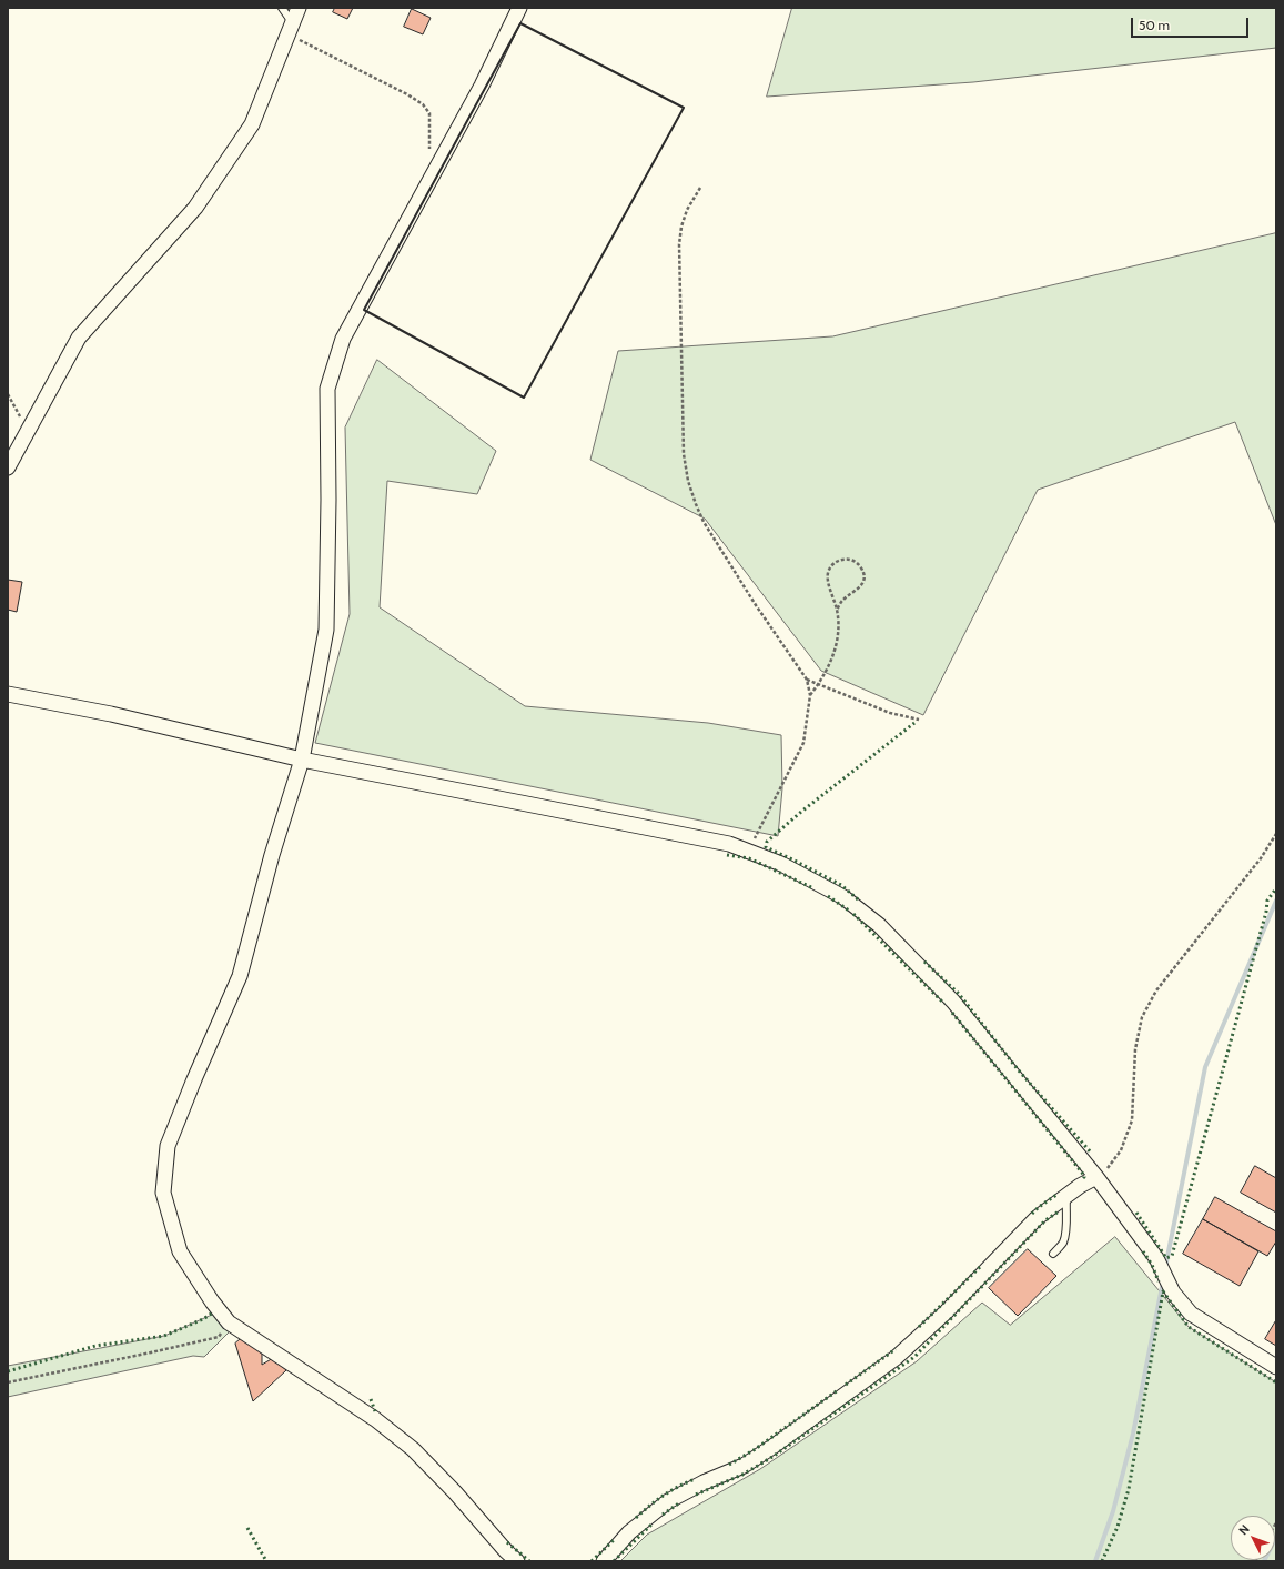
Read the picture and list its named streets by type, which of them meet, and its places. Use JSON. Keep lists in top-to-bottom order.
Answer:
{
  "scale_bar": "50 m",
  "north": "top left"
}
